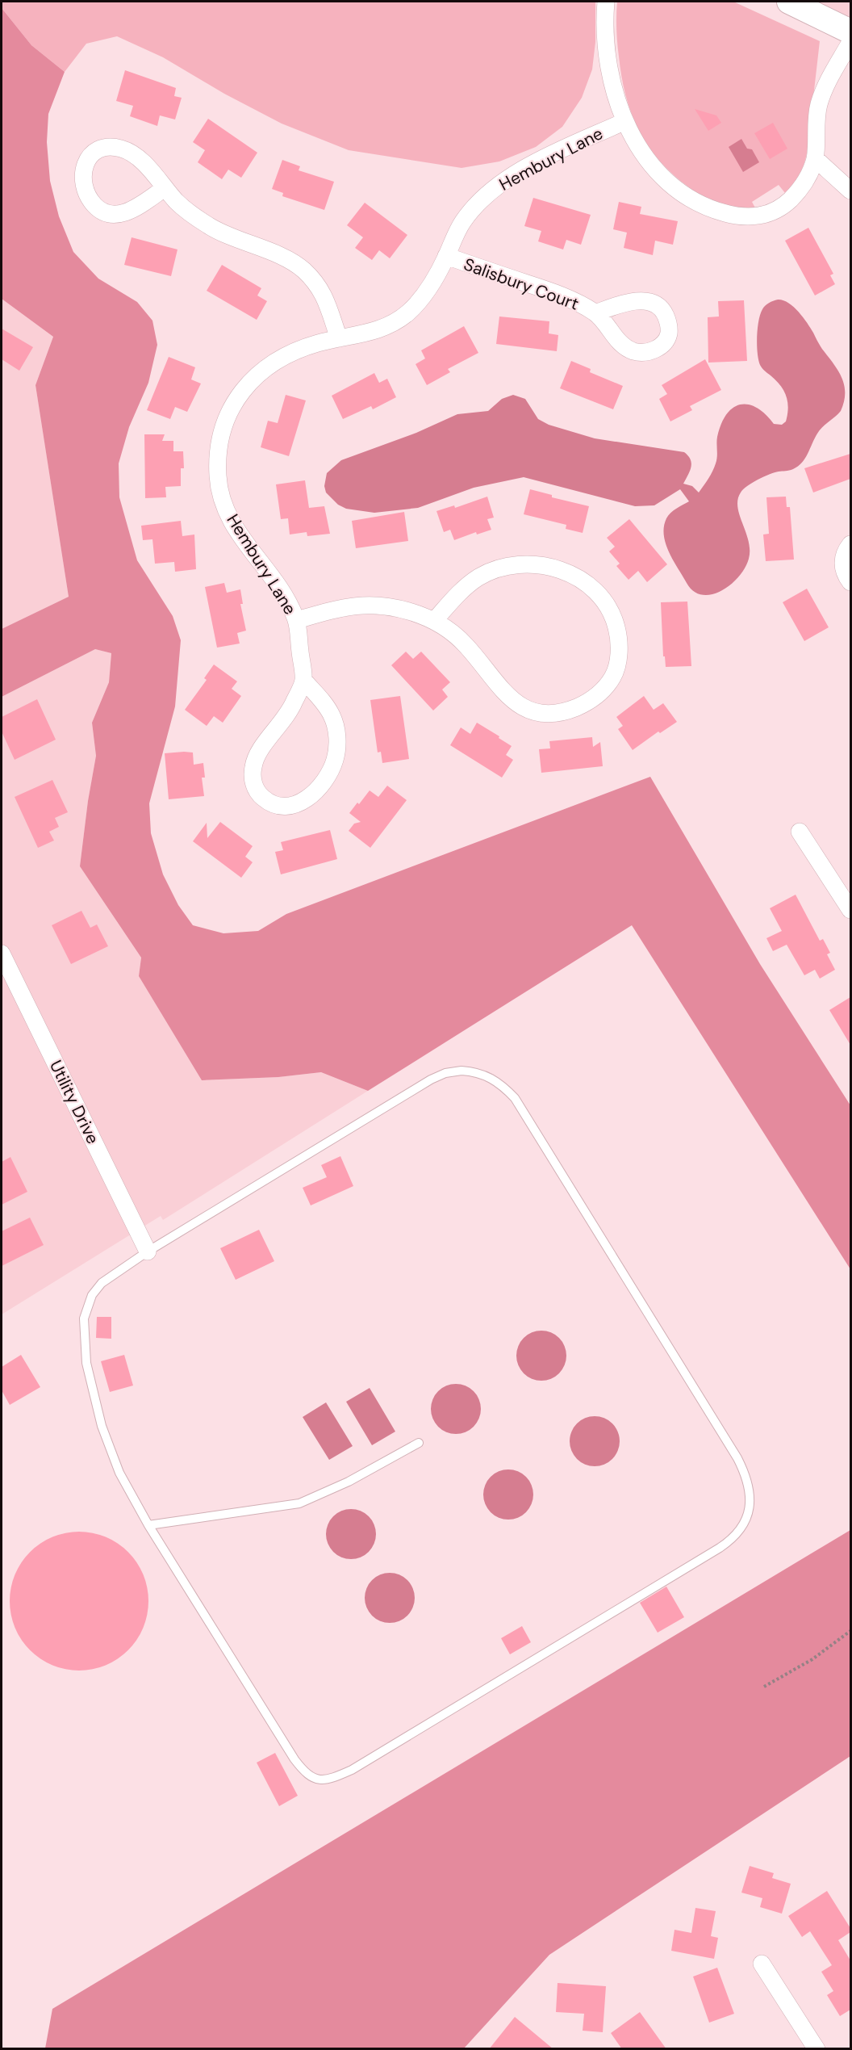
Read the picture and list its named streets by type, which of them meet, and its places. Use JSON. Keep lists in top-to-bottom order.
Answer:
{
  "streets": {
    "street": ["Hembury Lane", "Salisbury Court", "Utility Drive"]
  },
  "crossings": [
    ["Hembury Lane", "Salisbury Court"]
  ]
}
